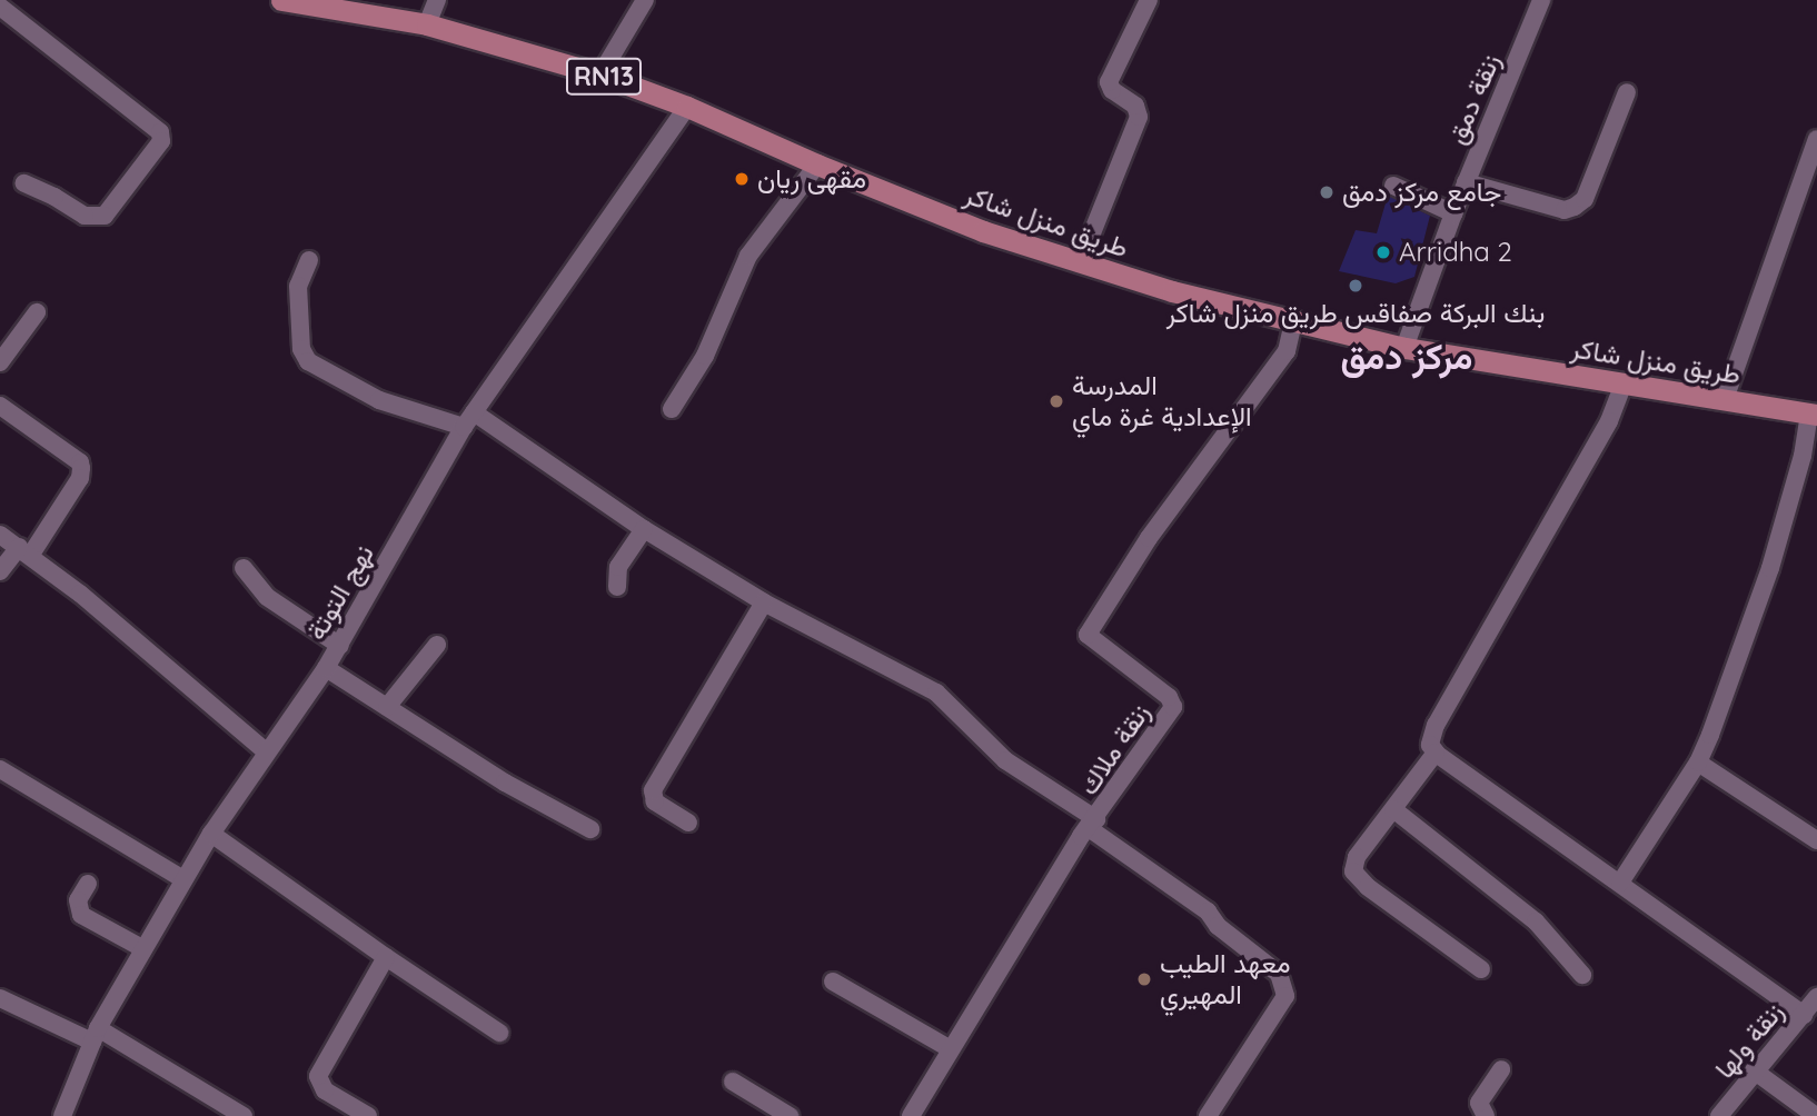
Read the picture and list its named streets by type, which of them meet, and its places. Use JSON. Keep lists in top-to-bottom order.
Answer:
{
  "streets": {
    "main road": ["RN13", "طريق منزل شاكر"],
    "street": [
      "زنقة دمق",
      "نهج التوتة",
      "زنقة ملاك",
      "زنقة ولها"
    ]
  },
  "crossings": [
    ["زنقة دمق", "طريق منزل شاكر"],
    ["طريق منزل شاكر", "نهج التوتة"],
    ["طريق منزل شاكر", "زنقة ملاك"]
  ],
  "districts": ["مركز دمق"],
  "places": [
    "مقهى ريان",
    "جامع مركز دمق",
    "Arridha 2",
    "بنك البركة صفاقس طريق منزل شاكر",
    "المدرسة الإعدادية غرة ماي",
    "معهد الطيب المهيري"
  ]
}
